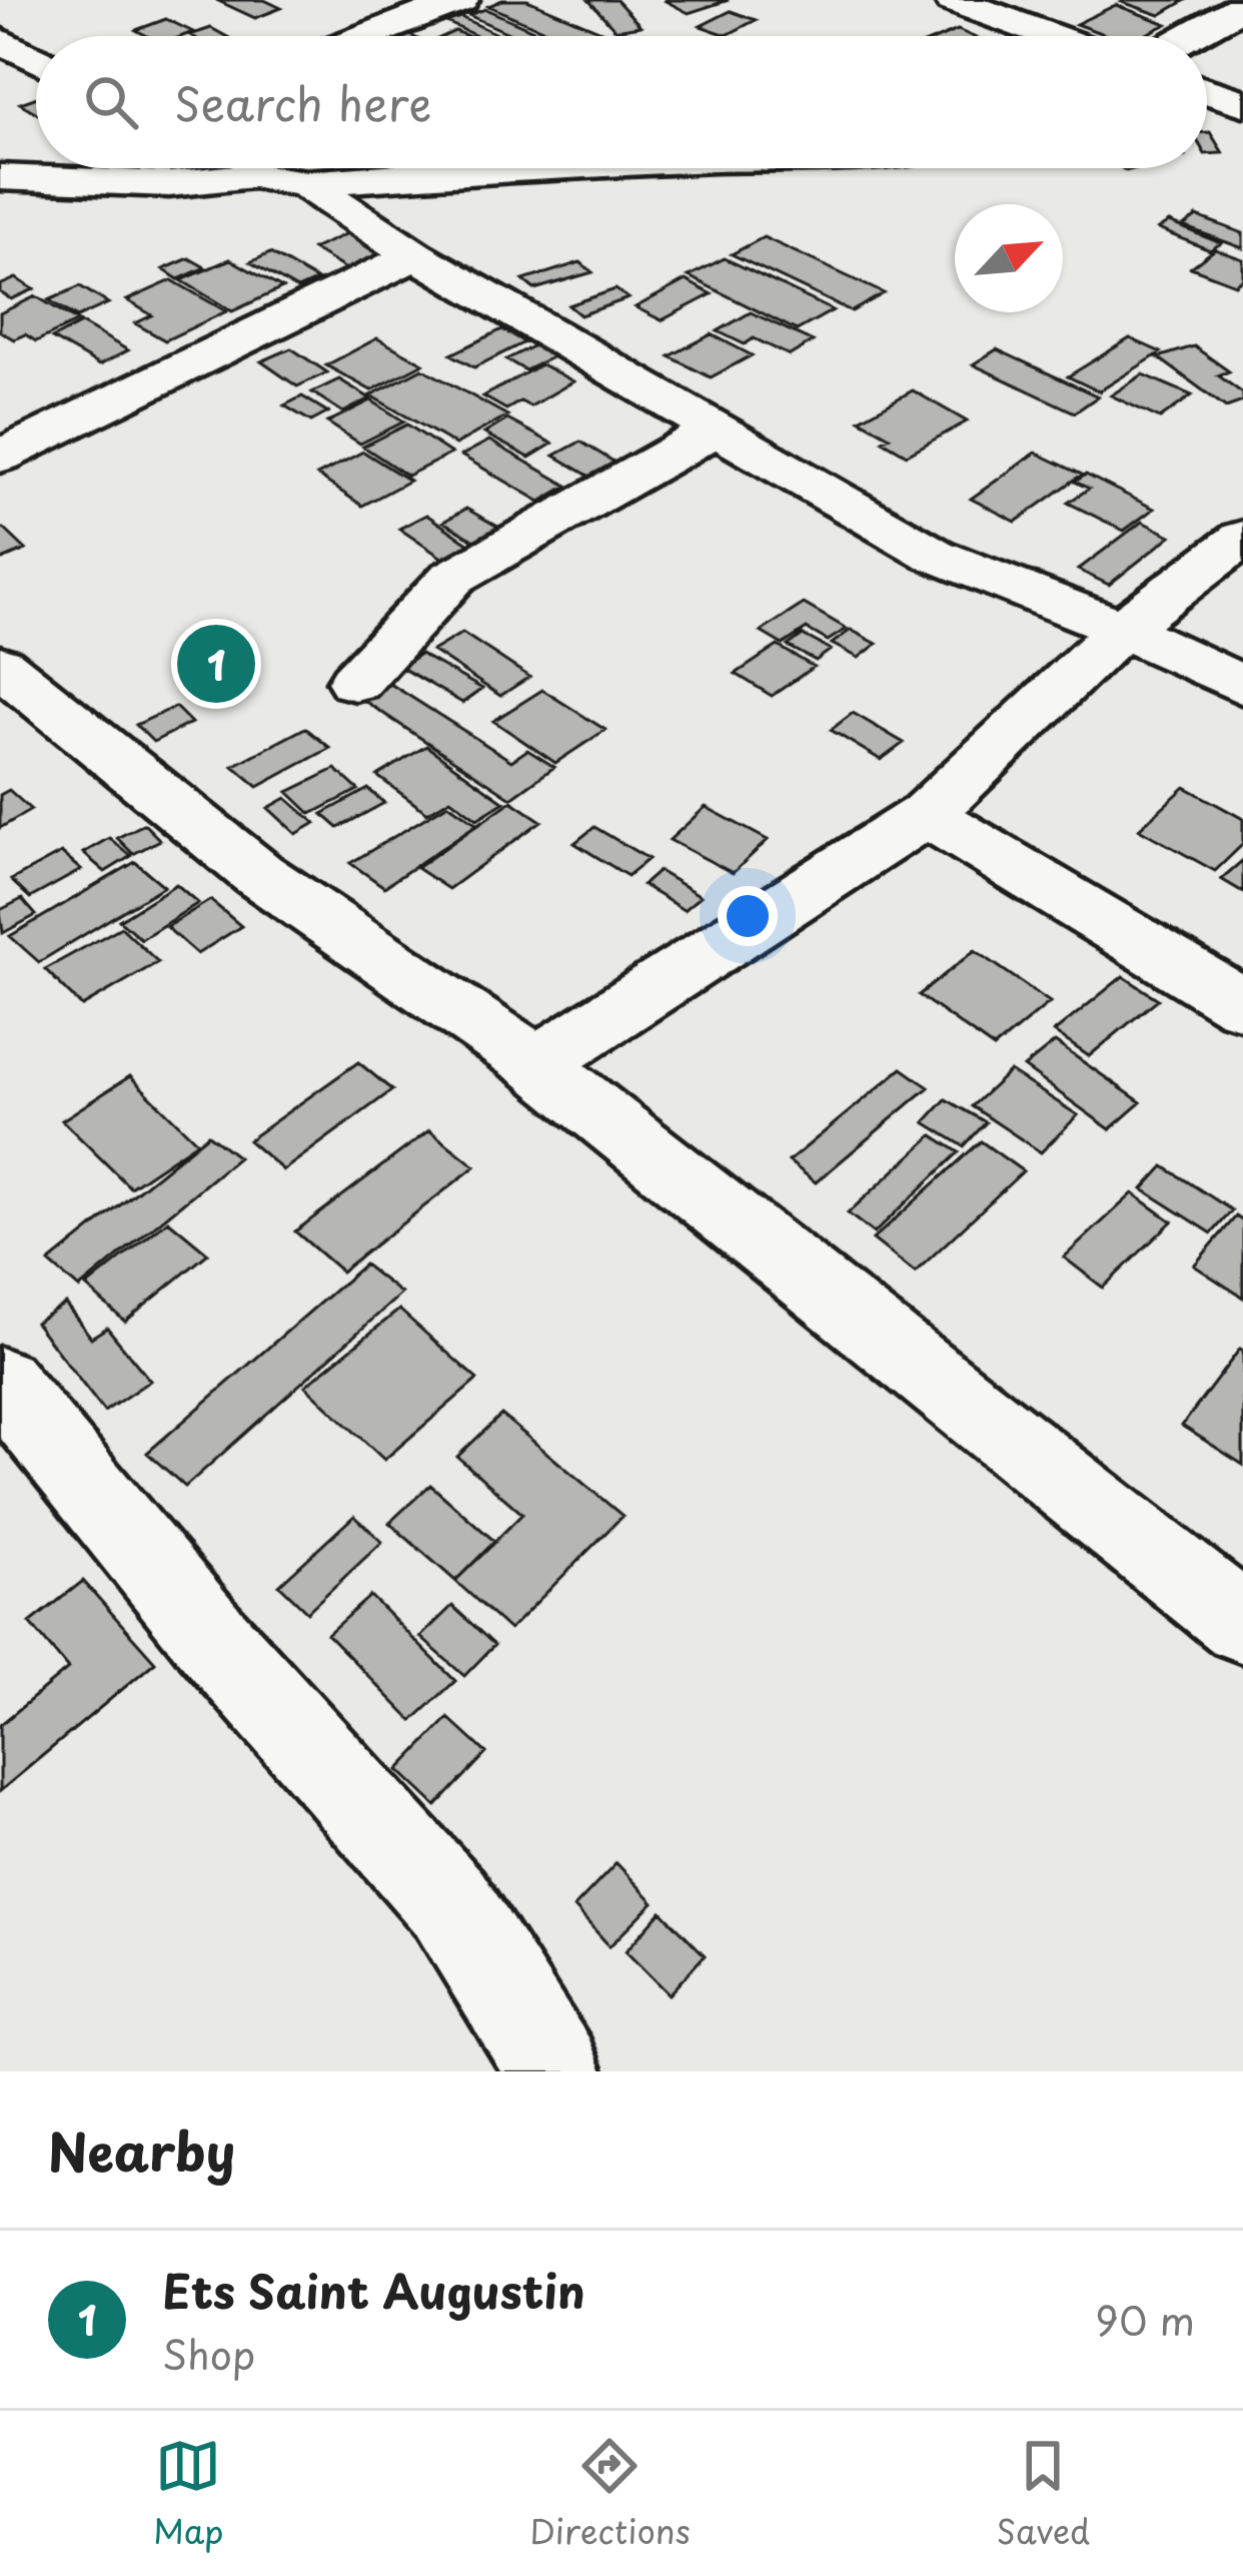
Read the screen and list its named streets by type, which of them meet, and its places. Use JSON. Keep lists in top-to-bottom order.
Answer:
{
  "north": "top right",
  "page": {
    "search": "Search here",
    "pins": "1",
    "heading": "Nearby",
    "list": [
      {
        "mark": "1",
        "name": "Ets Saint Augustin",
        "note": "Shop",
        "value": "90 m"
      }
    ],
    "nav": ["Map", "Directions", "Saved"]
  }
}
